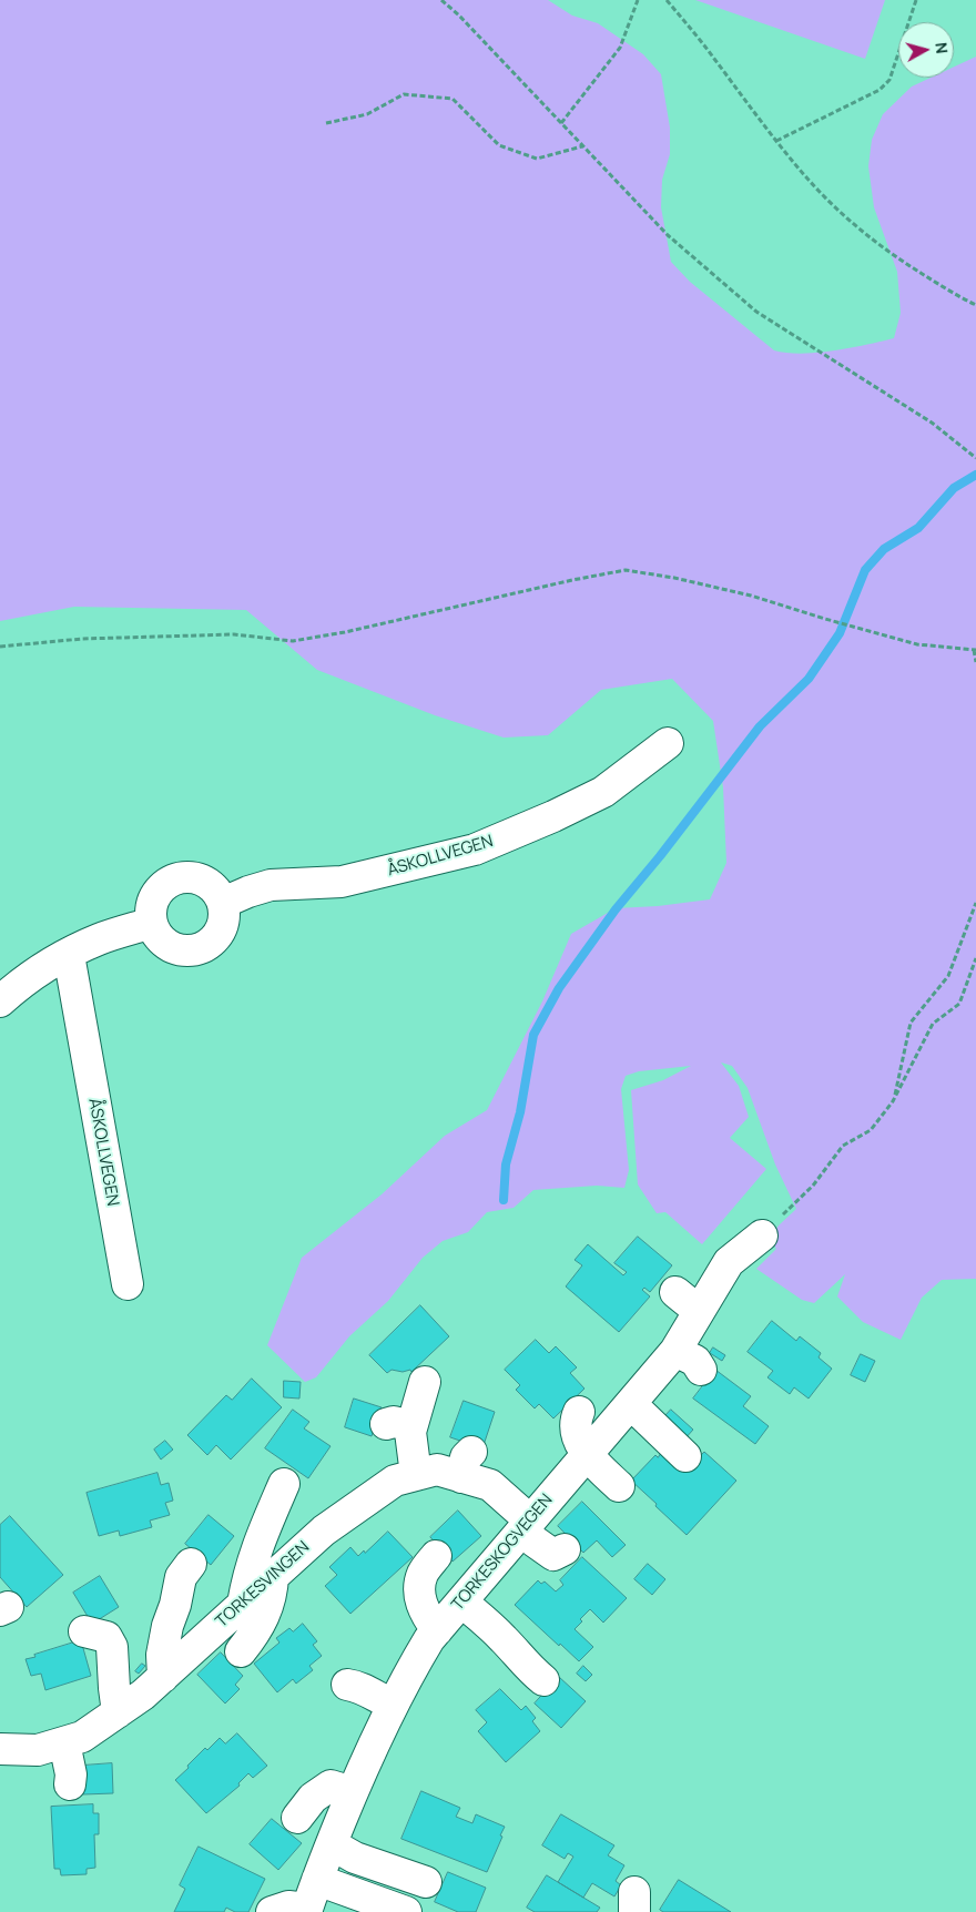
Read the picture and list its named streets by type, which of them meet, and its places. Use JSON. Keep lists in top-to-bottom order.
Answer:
{
  "streets": {
    "street": ["ÅSKOLLVEGEN", "TORKESKOGVEGEN", "TORKESVINGEN"]
  },
  "crossings": [
    ["TORKESKOGVEGEN", "TORKESVINGEN"]
  ],
  "north": "right"
}
